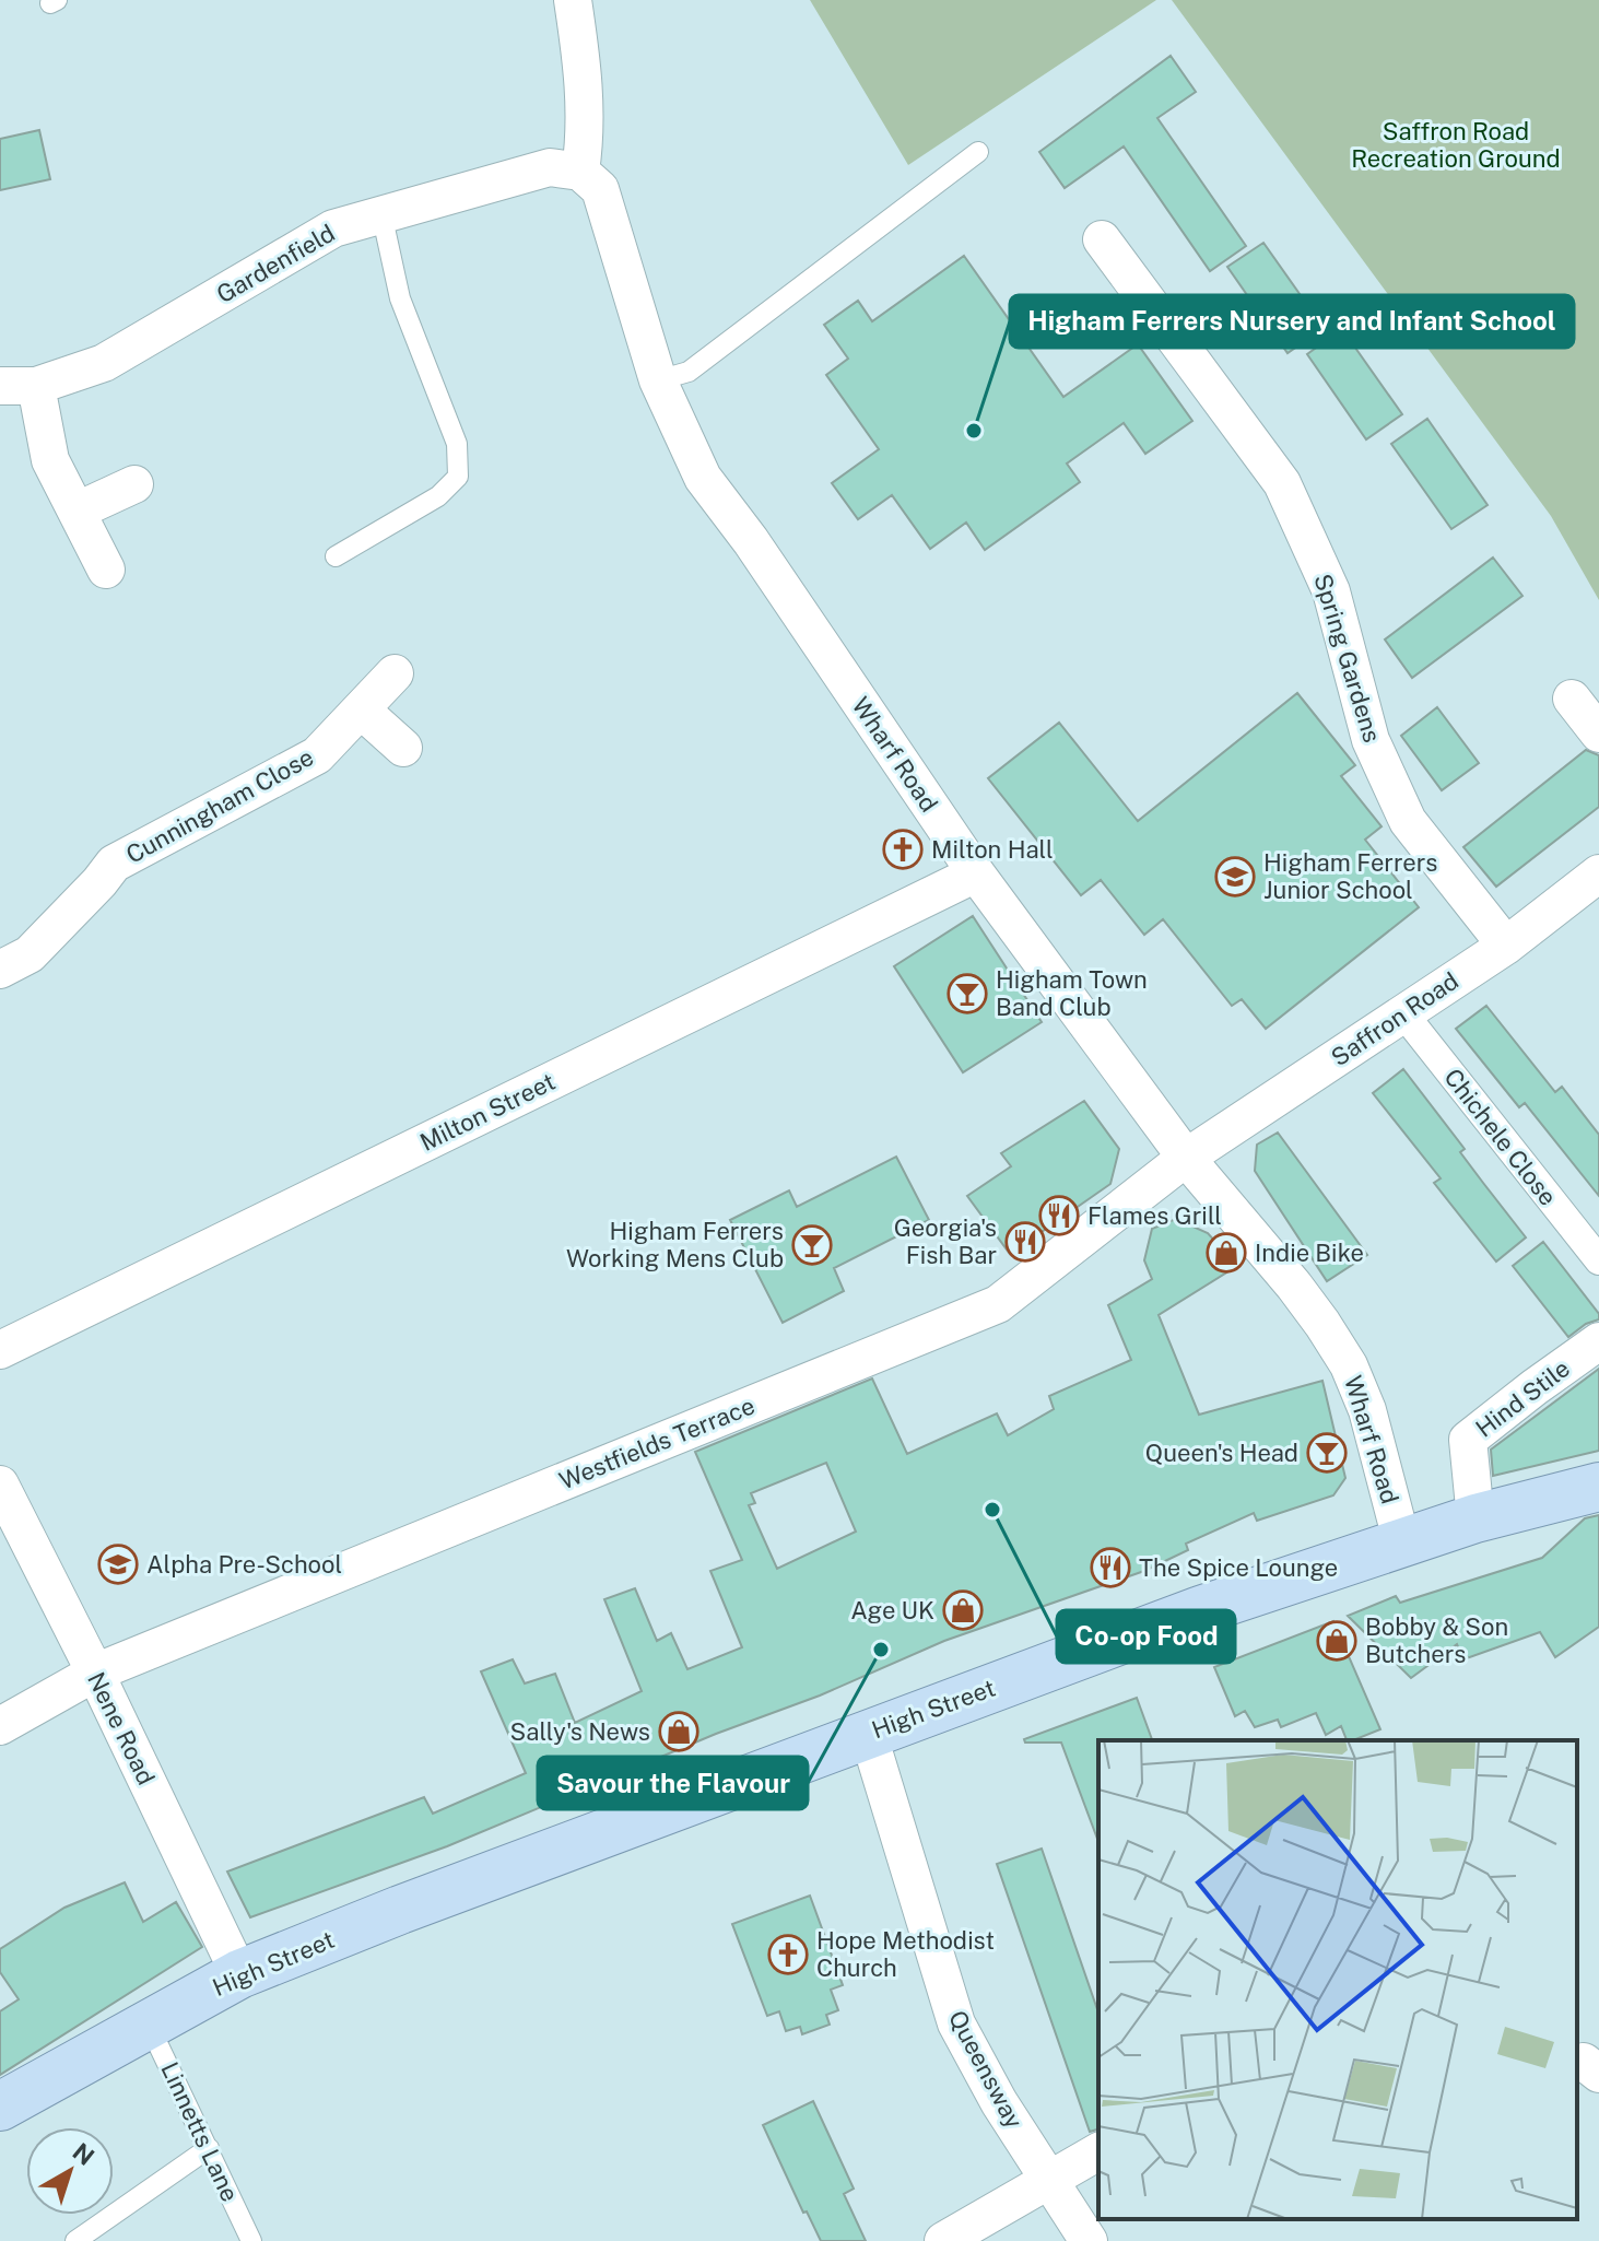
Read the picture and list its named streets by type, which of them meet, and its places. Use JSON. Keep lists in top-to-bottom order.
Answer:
{
  "streets": {
    "main road": ["High Street"],
    "street": [
      "Gardenfield",
      "Spring Gardens",
      "Wharf Road",
      "Cunningham Close",
      "Saffron Road",
      "Milton Street",
      "Chichele Close",
      "Hind Stile",
      "Westfields Terrace",
      "Nene Road",
      "Queensway"
    ],
    "lane": ["Linnetts Lane"]
  },
  "crossings": [
    ["Gardenfield", "Wharf Road"],
    ["Spring Gardens", "Saffron Road"],
    ["Wharf Road", "Saffron Road"],
    ["Wharf Road", "Milton Street"],
    ["Wharf Road", "Westfields Terrace"],
    ["Wharf Road", "High Street"],
    ["Saffron Road", "Chichele Close"],
    ["Saffron Road", "Westfields Terrace"],
    ["Hind Stile", "High Street"],
    ["Westfields Terrace", "Nene Road"],
    ["High Street", "Nene Road"],
    ["High Street", "Queensway"],
    ["High Street", "Linnetts Lane"]
  ],
  "parks": ["Saffron Road Recreation Ground"],
  "places": {
    "other": ["Higham Ferrers Nursery and Infant School", "Co-op Food", "Savour the Flavour"],
    "church": ["Milton Hall", "Hope Methodist Church"],
    "school or university": ["Higham Ferrers Junior School", "Alpha Pre-School"],
    "bar": ["Higham Town Band Club", "Higham Ferrers Working Mens Club", "Queen's Head"],
    "restaurant": ["Flames Grill", "Georgia's Fish Bar", "The Spice Lounge"],
    "shop": [
      "Indie Bike",
      "Age UK",
      "Bobby & Son Butchers",
      "Sally's News"
    ]
  },
  "north": "top right"
}
